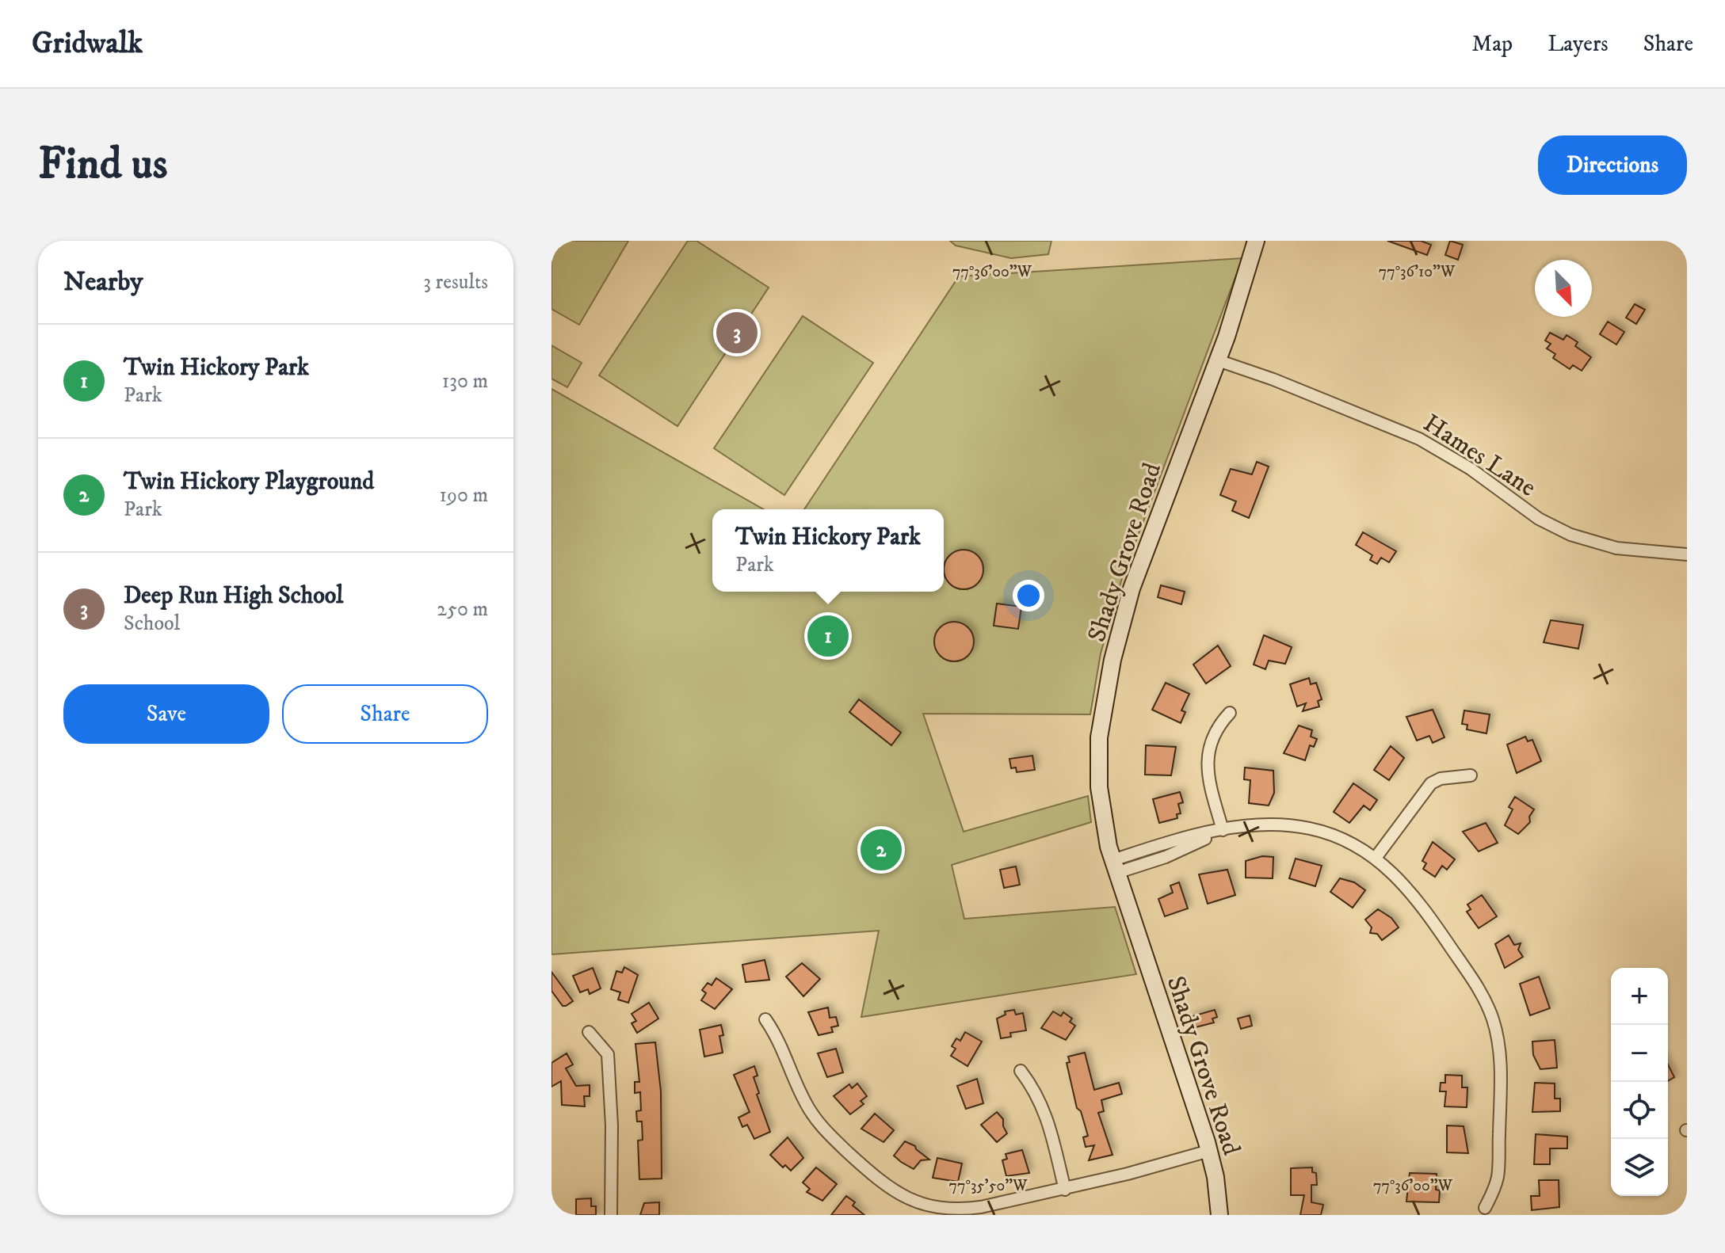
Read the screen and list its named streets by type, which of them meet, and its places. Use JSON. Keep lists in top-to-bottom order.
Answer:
{
  "streets": {
    "main road": ["Shady Grove Road"],
    "street": ["Hames Lane"]
  },
  "crossings": [
    ["Hames Lane", "Shady Grove Road"]
  ],
  "north": "bottom right",
  "page": {
    "header": "Gridwalk",
    "nav": ["Map", "Layers", "Share"],
    "buttons": [
      "Directions",
      ["Save", "Share"]
    ],
    "title": "Find us",
    "heading": ["Nearby", "3 results"],
    "pins": ["3", "1", "2"],
    "list": [
      {
        "mark": "1",
        "name": "Twin Hickory Park",
        "note": "Park",
        "value": "130 m"
      },
      {
        "mark": "2",
        "name": "Twin Hickory Playground",
        "note": "Park",
        "value": "190 m"
      },
      {
        "mark": "3",
        "name": "Deep Run High School",
        "note": "School",
        "value": "250 m"
      }
    ],
    "popup": ["Twin Hickory Park", "Park"],
    "map_buttons": ["+", "−"]
  },
  "coordinates": ["77°36'00\"W", "77°36'10\"W", "77°35'50\"W"]
}
